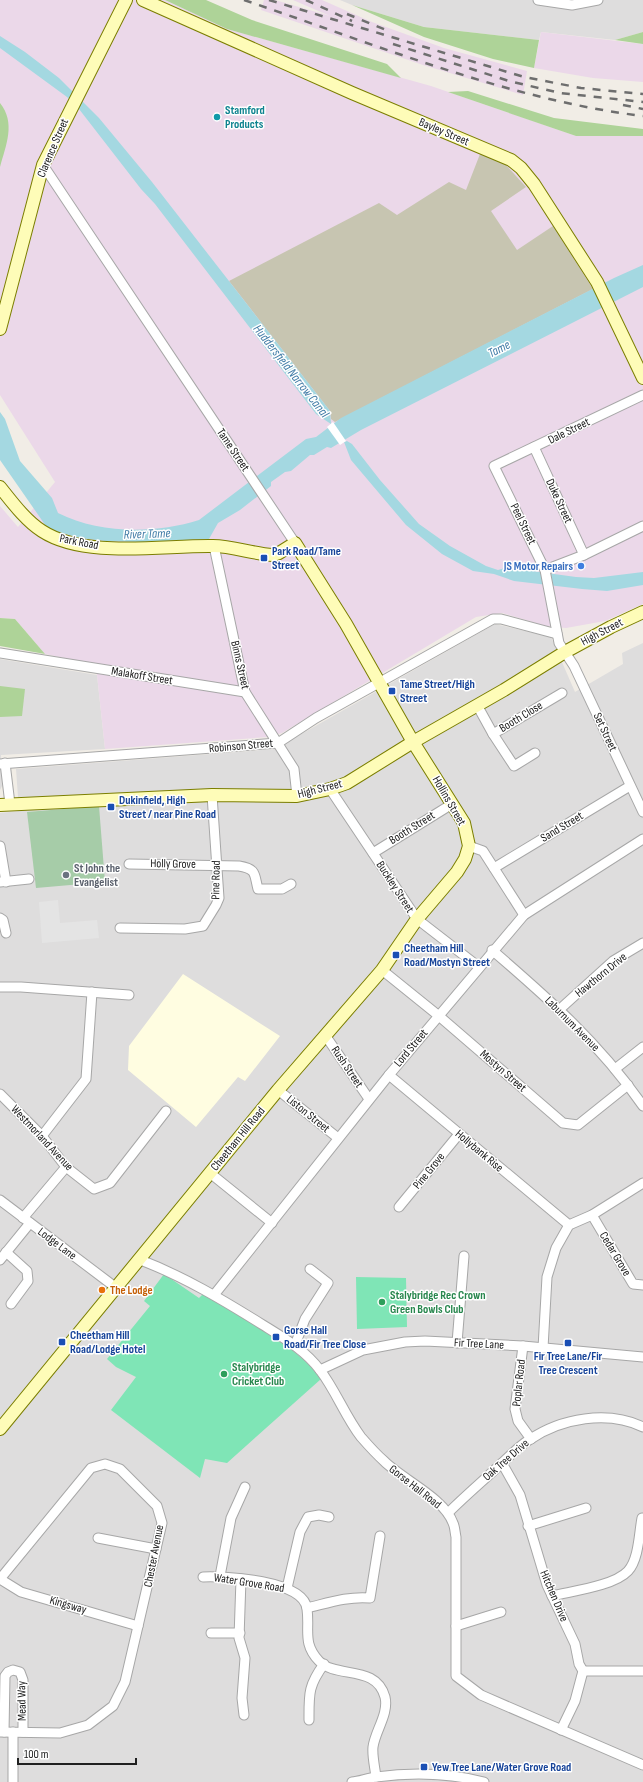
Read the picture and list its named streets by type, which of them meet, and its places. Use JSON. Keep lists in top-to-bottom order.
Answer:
{
  "streets": {
    "main road": [
      "Bayley Street",
      "Clarence Street",
      "Tame Street",
      "Park Road",
      "High Street",
      "Hollins Street",
      "Cheetham Hill Road"
    ],
    "street": [
      "Dale Street",
      "Duke Street",
      "Peel Street",
      "Binns Street",
      "Malakoff Street",
      "Booth Close",
      "Set Street",
      "Robinson Street",
      "Sand Street",
      "Booth Street",
      "Holly Grove",
      "Pine Road",
      "Buckley Street",
      "Hawthorn Drive",
      "Laburnum Avenue",
      "Lord Street",
      "Rush Street",
      "Mostyn Street",
      "Liston Street",
      "Westmorland Avenue",
      "Hollybank Rise",
      "Pine Grove",
      "Lodge Lane",
      "Cedar Grove",
      "Fir Tree Lane",
      "Poplar Road",
      "Oak Tree Drive",
      "Gorse Hall Road",
      "Chester Avenue",
      "Water Grove Road",
      "Hitchen Drive",
      "Kingsway",
      "Mead Way"
    ]
  },
  "crossings": [
    ["Clarence Street", "Tame Street"],
    ["Dale Street", "Duke Street"],
    ["Dale Street", "Peel Street"],
    ["Tame Street", "Park Road"],
    ["Tame Street", "High Street"],
    ["Tame Street", "Robinson Street"],
    ["Tame Street", "Hollins Street"],
    ["Peel Street", "High Street"],
    ["Peel Street", "Set Street"],
    ["Peel Street", "Robinson Street"],
    ["Park Road", "Binns Street"],
    ["High Street", "Binns Street"],
    ["High Street", "Set Street"],
    ["High Street", "Hollins Street"],
    ["High Street", "Pine Road"],
    ["High Street", "Buckley Street"],
    ["Binns Street", "Malakoff Street"],
    ["Binns Street", "Robinson Street"],
    ["Set Street", "Sand Street"],
    ["Hollins Street", "Booth Street"],
    ["Hollins Street", "Cheetham Hill Road"],
    ["Booth Street", "Buckley Street"],
    ["Holly Grove", "Pine Road"],
    ["Buckley Street", "Lord Street"],
    ["Buckley Street", "Cheetham Hill Road"],
    ["Hawthorn Drive", "Laburnum Avenue"],
    ["Laburnum Avenue", "Lord Street"],
    ["Laburnum Avenue", "Mostyn Street"],
    ["Lord Street", "Rush Street"],
    ["Lord Street", "Mostyn Street"],
    ["Lord Street", "Liston Street"],
    ["Lord Street", "Hollybank Rise"],
    ["Lord Street", "Gorse Hall Road"],
    ["Rush Street", "Cheetham Hill Road"],
    ["Mostyn Street", "Cheetham Hill Road"],
    ["Liston Street", "Cheetham Hill Road"],
    ["Cheetham Hill Road", "Lodge Lane"],
    ["Cheetham Hill Road", "Gorse Hall Road"],
    ["Hollybank Rise", "Pine Grove"],
    ["Fir Tree Lane", "Poplar Road"],
    ["Fir Tree Lane", "Gorse Hall Road"],
    ["Poplar Road", "Oak Tree Drive"],
    ["Oak Tree Drive", "Gorse Hall Road"],
    ["Oak Tree Drive", "Hitchen Drive"],
    ["Chester Avenue", "Kingsway"],
    ["Chester Avenue", "Mead Way"]
  ],
  "water": ["Tame", "Huddersfield Narrow Canal", "River Tame"],
  "places": {
    "other": [
      "Stamford Products",
      "JS Motor Repairs",
      "St John the Evangelist",
      "The Lodge",
      "Stalybridge Rec Crown Green Bowls Club",
      "Stalybridge Cricket Club"
    ],
    "transit": [
      "Park Road/Tame Street",
      "Tame Street/High Street",
      "Dukinfield, High Street / near Pine Road",
      "Cheetham Hill Road/Mostyn Street",
      "Gorse Hall Road/Fir Tree Close",
      "Cheetham Hill Road/Lodge Hotel",
      "Fir Tree Lane/Fir Tree Crescent",
      "Yew Tree Lane/Water Grove Road"
    ]
  },
  "scale_bar": "100 m"
}
